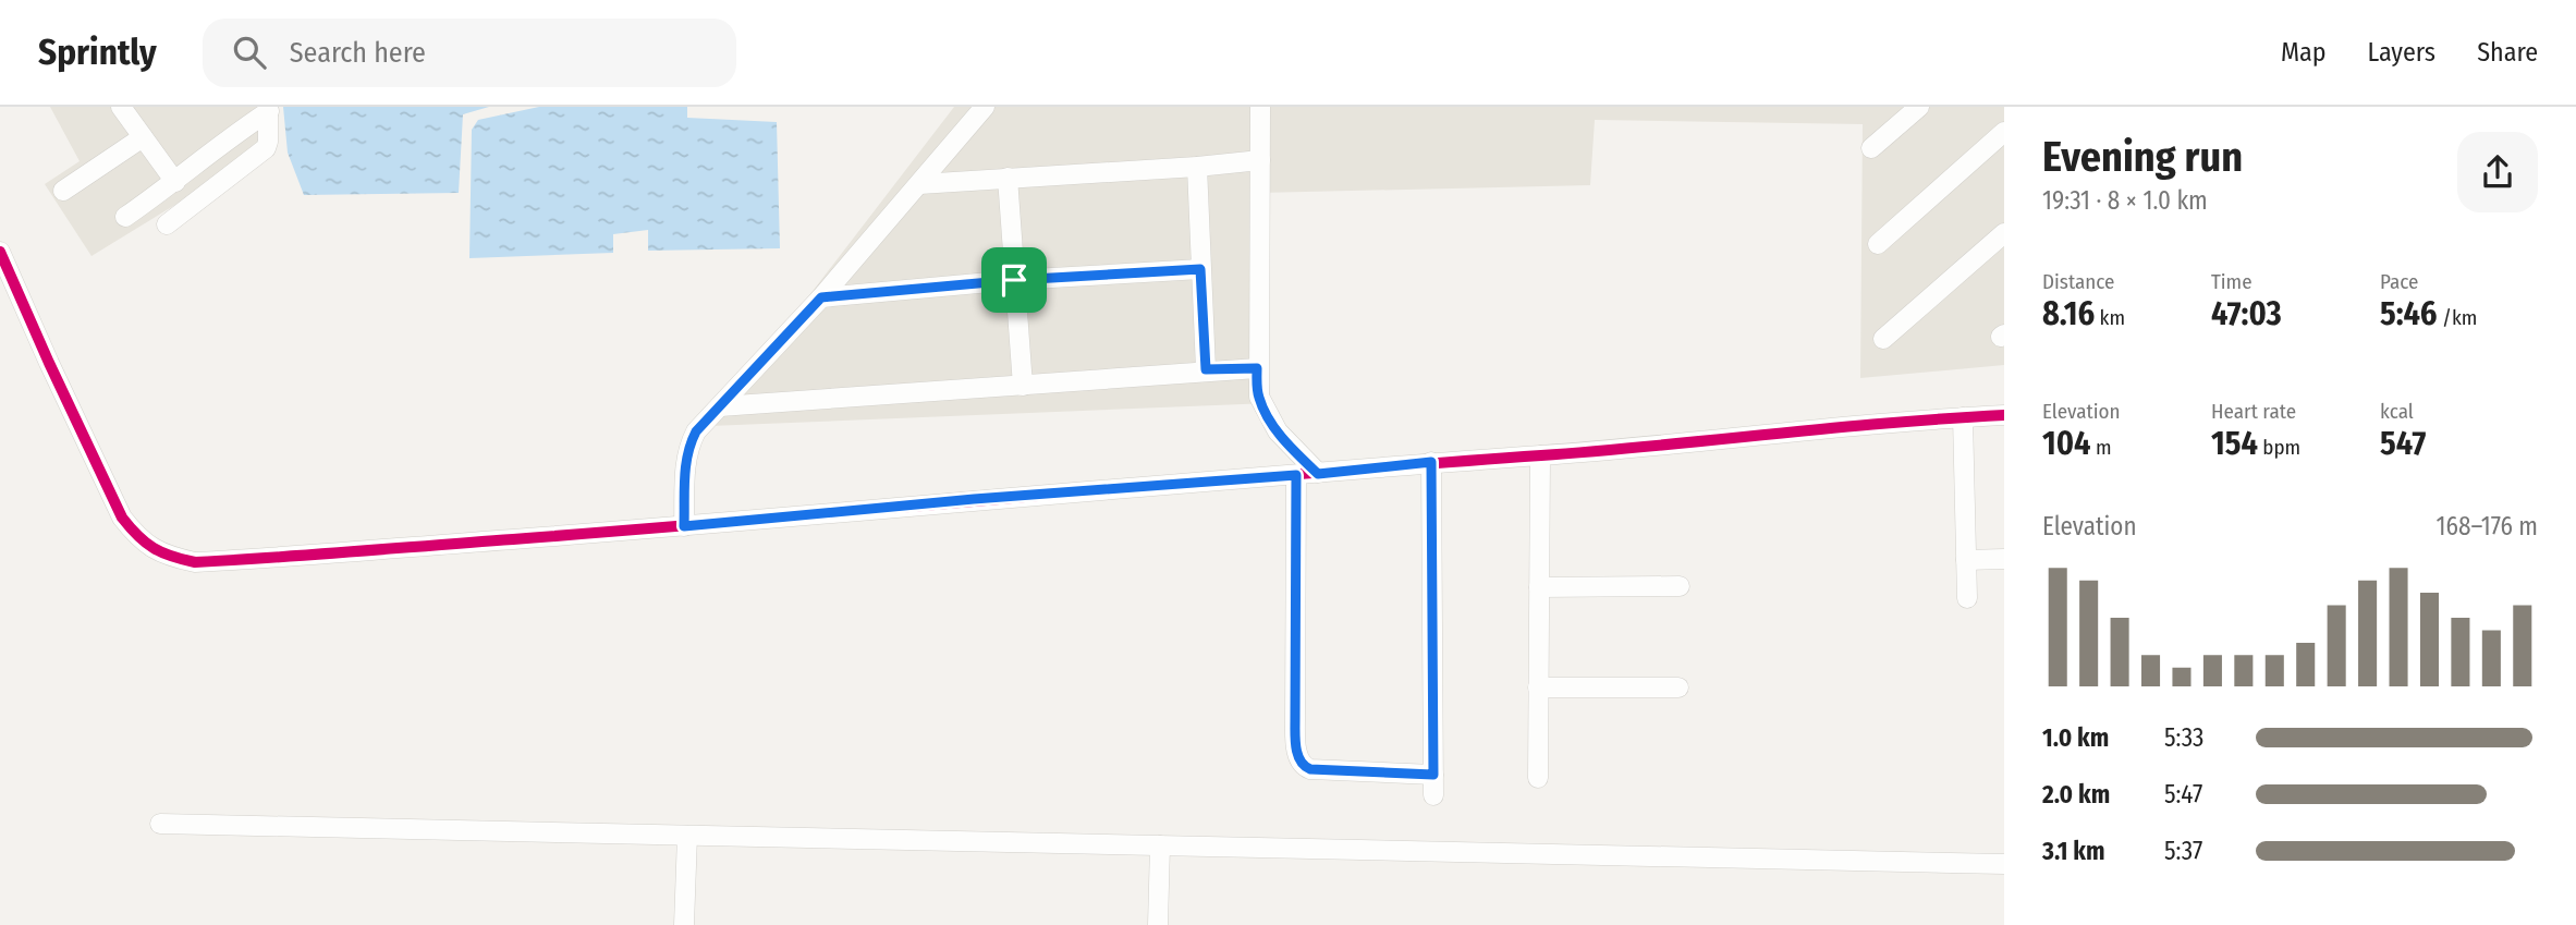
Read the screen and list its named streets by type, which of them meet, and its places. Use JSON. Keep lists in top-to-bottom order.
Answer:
{
  "page": {
    "header": "Sprintly",
    "search": "Search here",
    "nav": ["Map", "Layers", "Share"],
    "heading": ["Evening run", "19:31 · 8 × 1.0 km"],
    "stats": [
      ["Distance", "8.16 km"],
      ["Time", "47:03"],
      ["Pace", "5:46 /km"],
      ["Elevation", "104 m"],
      ["Heart rate", "154 bpm"],
      ["kcal", "547"]
    ],
    "chart": ["Elevation", "168–176 m"],
    "list": [
      {
        "name": "1.0 km",
        "note": "5:33"
      },
      {
        "name": "2.0 km",
        "note": "5:47"
      },
      {
        "name": "3.1 km",
        "note": "5:37"
      }
    ]
  }
}
